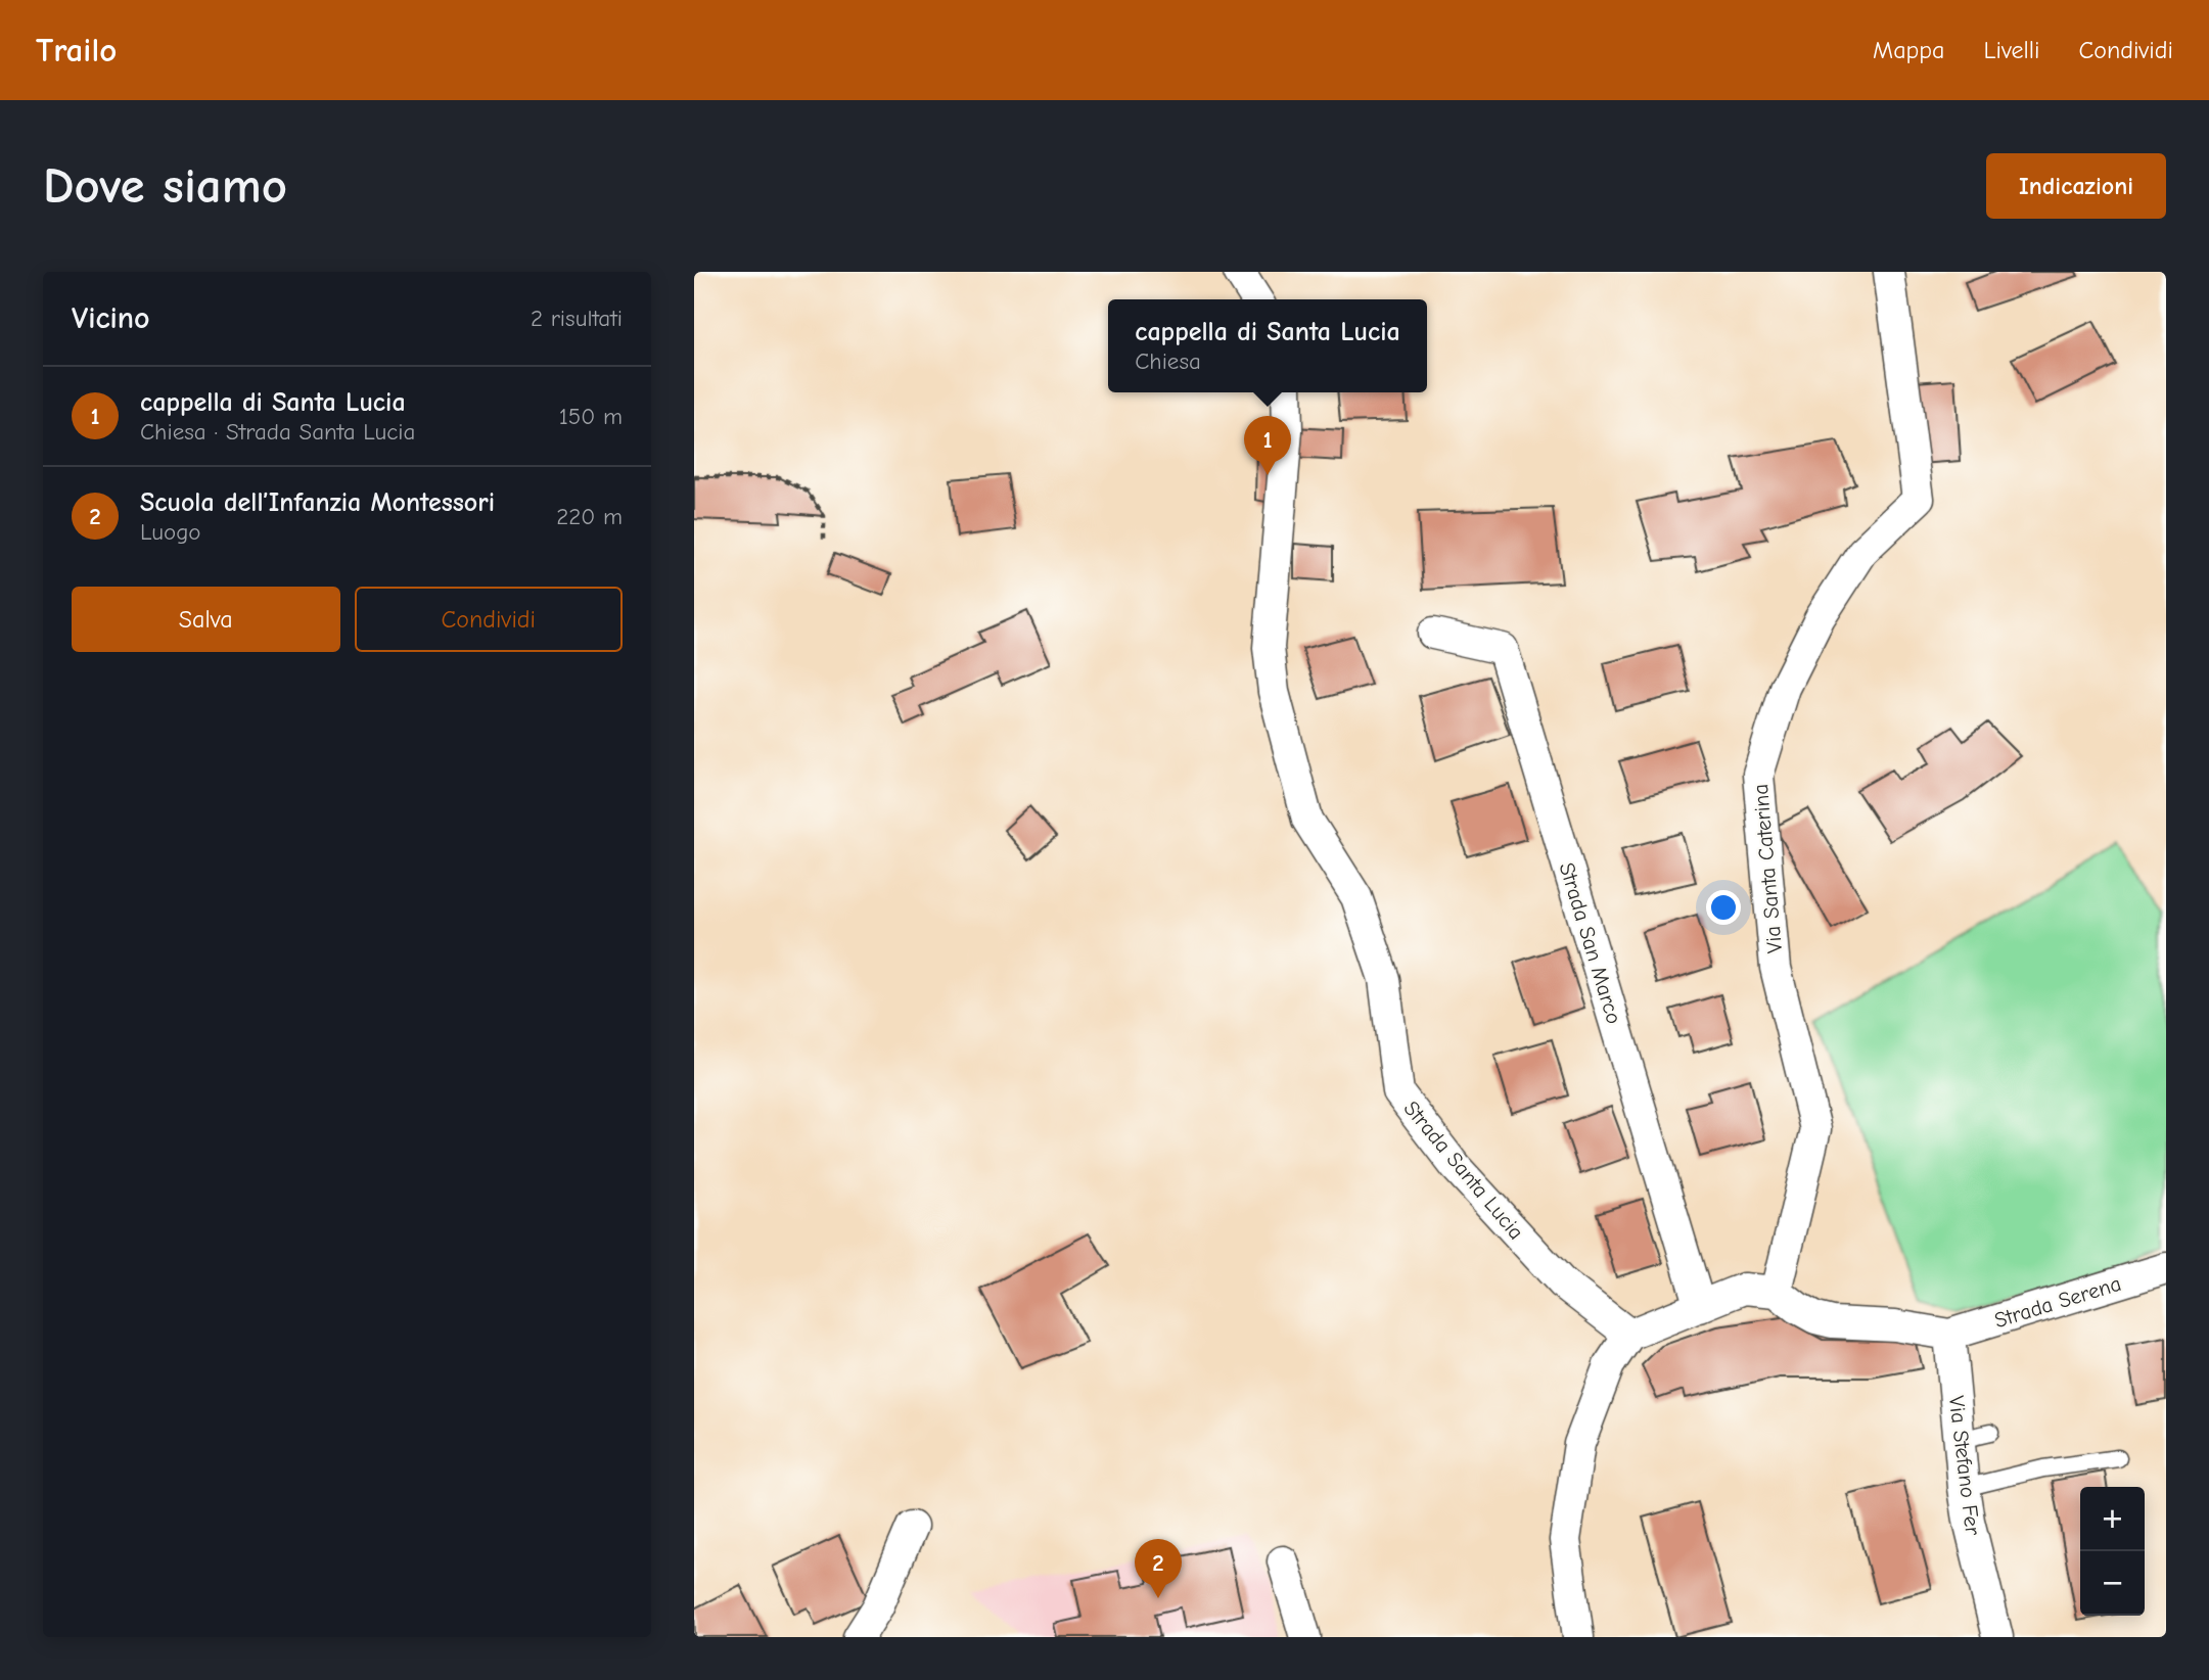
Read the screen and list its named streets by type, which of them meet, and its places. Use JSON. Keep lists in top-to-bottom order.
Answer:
{
  "streets": {
    "street": [
      "Via Santa Caterina",
      "Strada San Marco",
      "Strada Santa Lucia",
      "Strada Serena",
      "Via Stefano Fer"
    ]
  },
  "crossings": [
    ["Strada Serena", "Via Stefano Fer"]
  ],
  "page": {
    "header": "Trailo",
    "nav": ["Mappa", "Livelli", "Condividi"],
    "buttons": [
      "Indicazioni",
      ["Salva", "Condividi"]
    ],
    "title": "Dove siamo",
    "heading": ["Vicino", "2 risultati"],
    "popup": ["cappella di Santa Lucia", "Chiesa"],
    "list": [
      {
        "mark": "1",
        "name": "cappella di Santa Lucia",
        "note": "Chiesa · Strada Santa Lucia",
        "value": "150 m"
      },
      {
        "mark": "2",
        "name": "Scuola dell’Infanzia Montessori",
        "note": "Luogo",
        "value": "220 m"
      }
    ],
    "pins": ["1", "2"],
    "map_buttons": ["+", "−"]
  }
}
